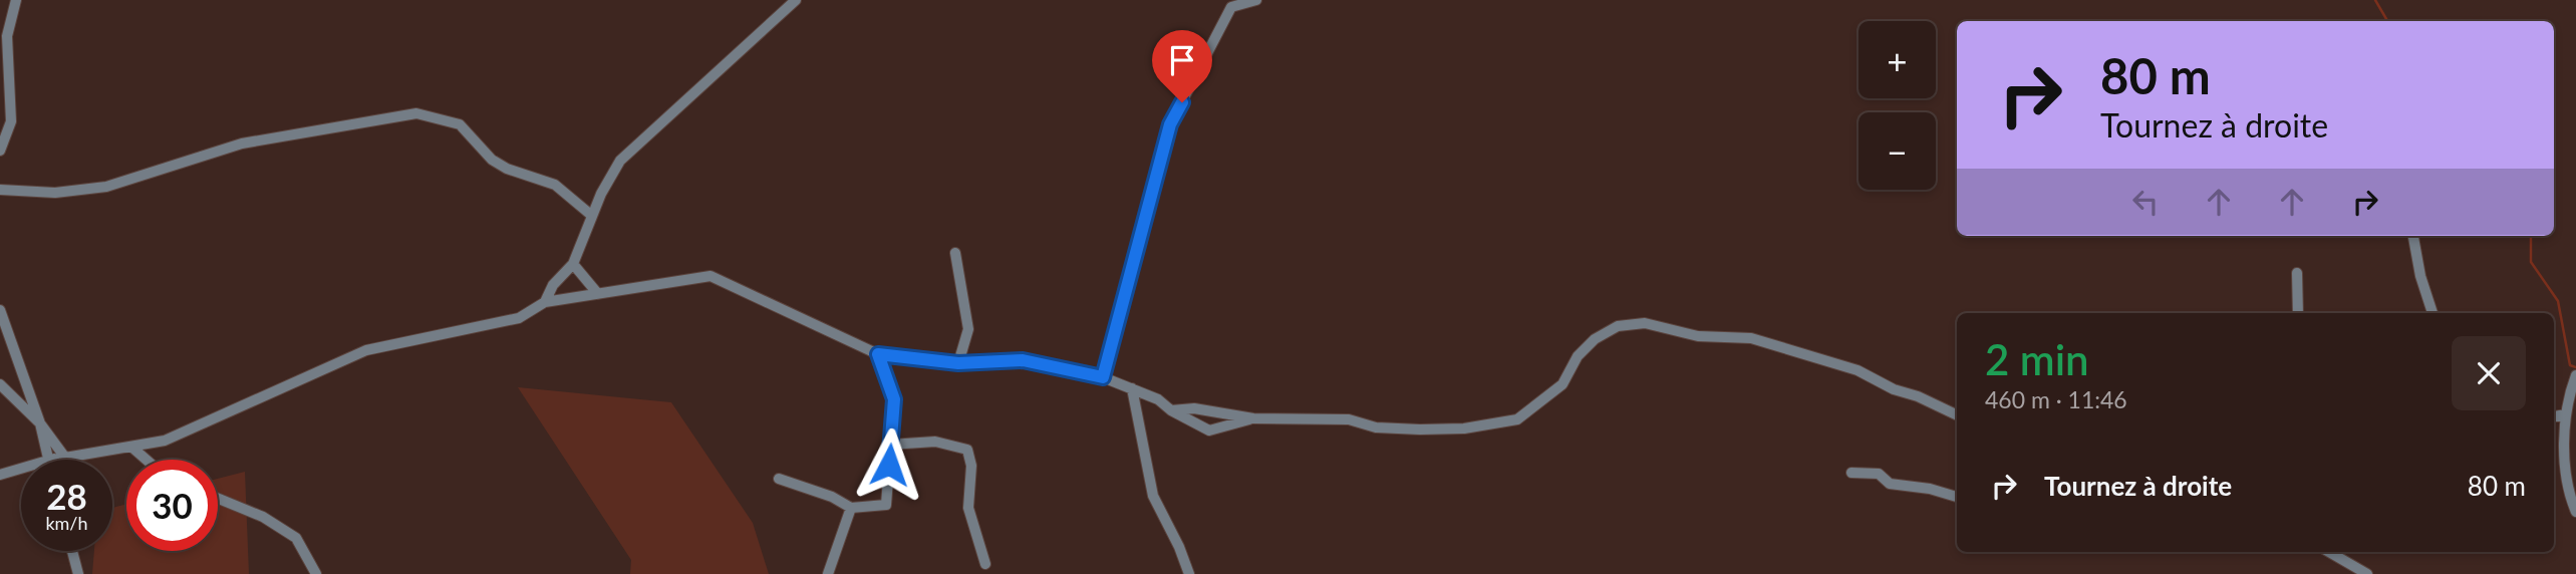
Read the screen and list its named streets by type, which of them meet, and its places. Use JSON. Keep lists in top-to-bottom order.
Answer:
{
  "page": {
    "map_buttons": ["+", "−"],
    "turn": ["80 m", "Tournez à droite"],
    "heading": ["2 min", "460 m · 11:46"],
    "list": [
      {
        "name": "Tournez à droite",
        "value": "80 m"
      }
    ],
    "speed": "28 km/h",
    "limit": "30"
  }
}
